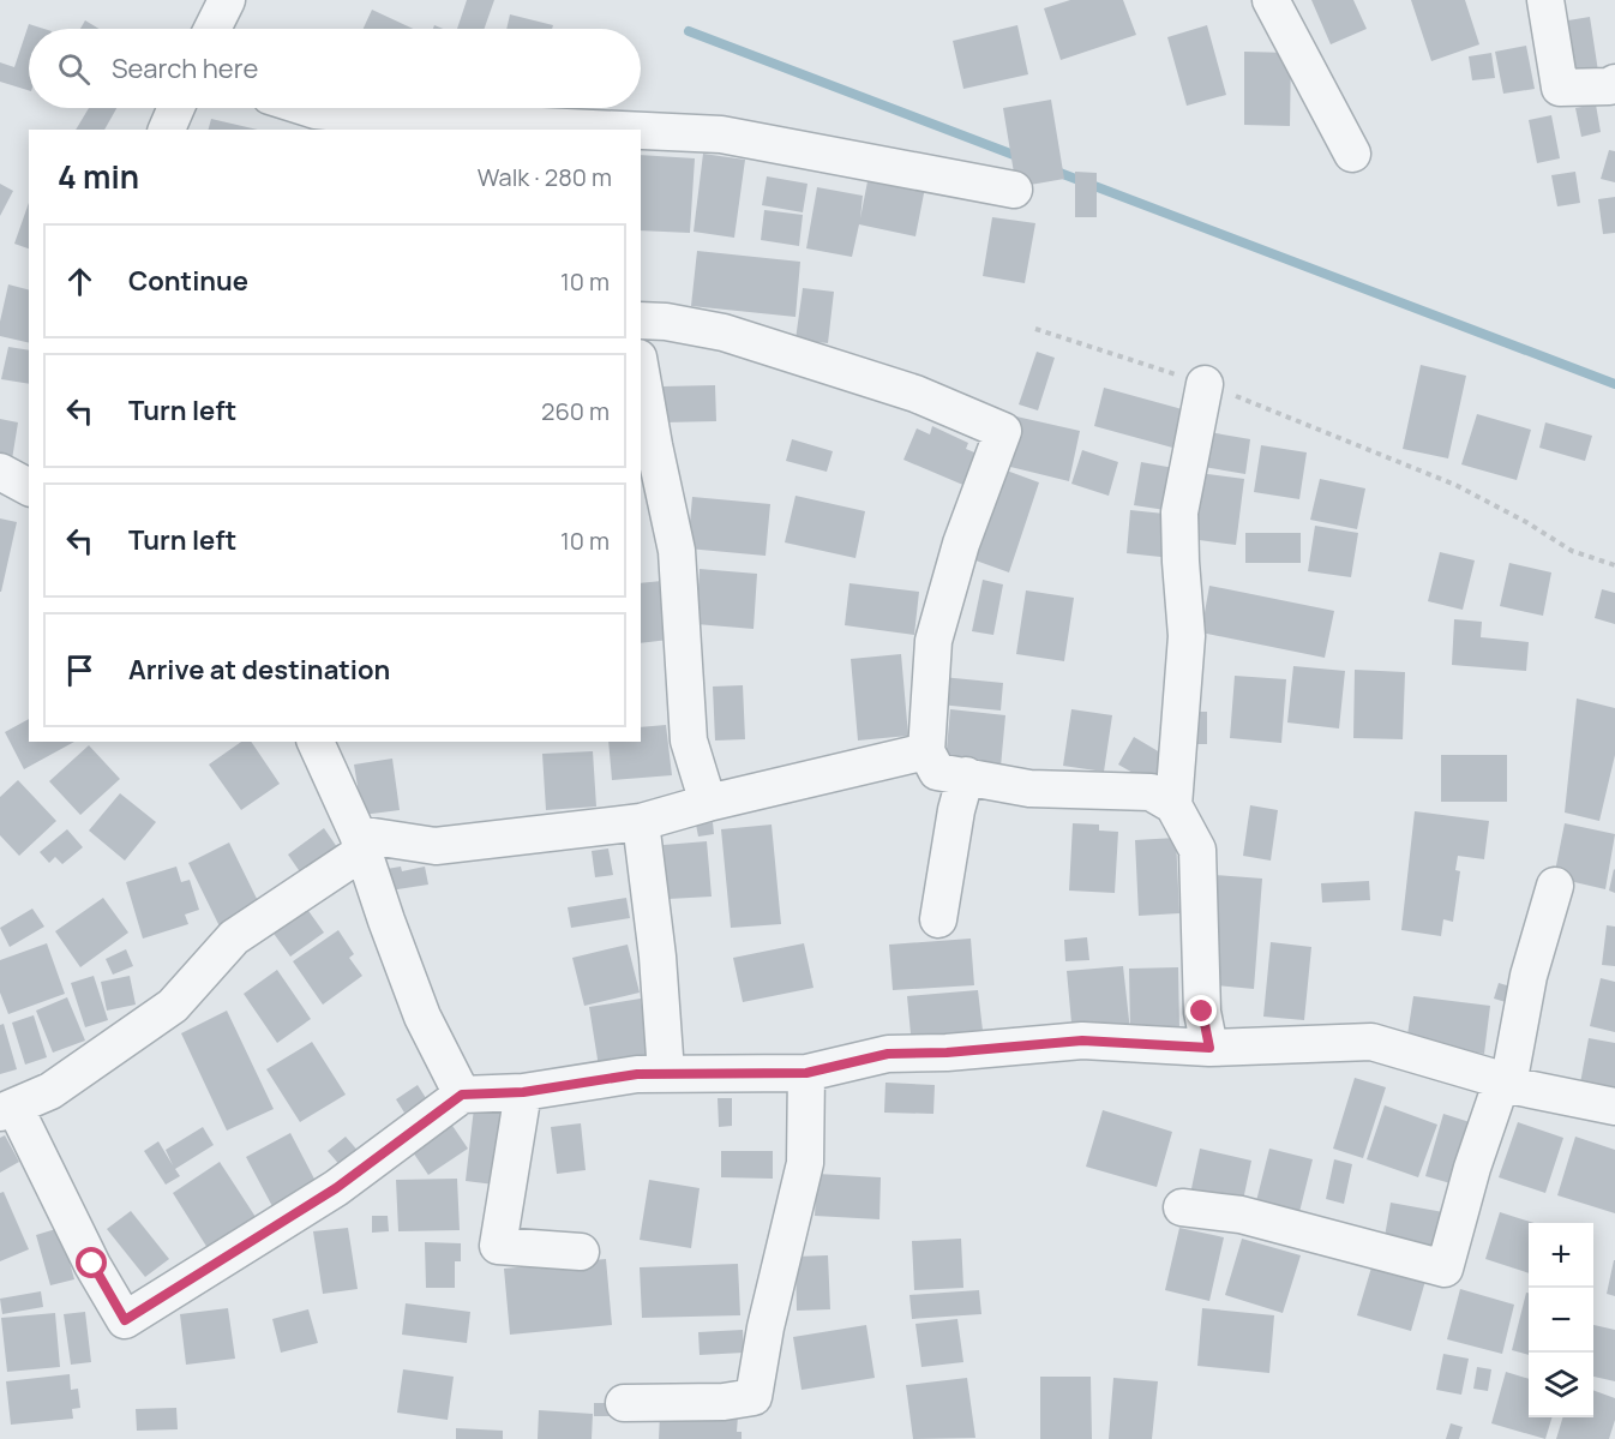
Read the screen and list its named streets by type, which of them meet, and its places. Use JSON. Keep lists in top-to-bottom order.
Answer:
{
  "page": {
    "search": "Search here",
    "heading": ["4 min", "Walk · 280 m"],
    "list": [
      ["Continue", "10 m"],
      ["Turn left", "260 m"],
      ["Turn left", "10 m"],
      "Arrive at destination"
    ],
    "map_buttons": ["+", "−"]
  }
}
